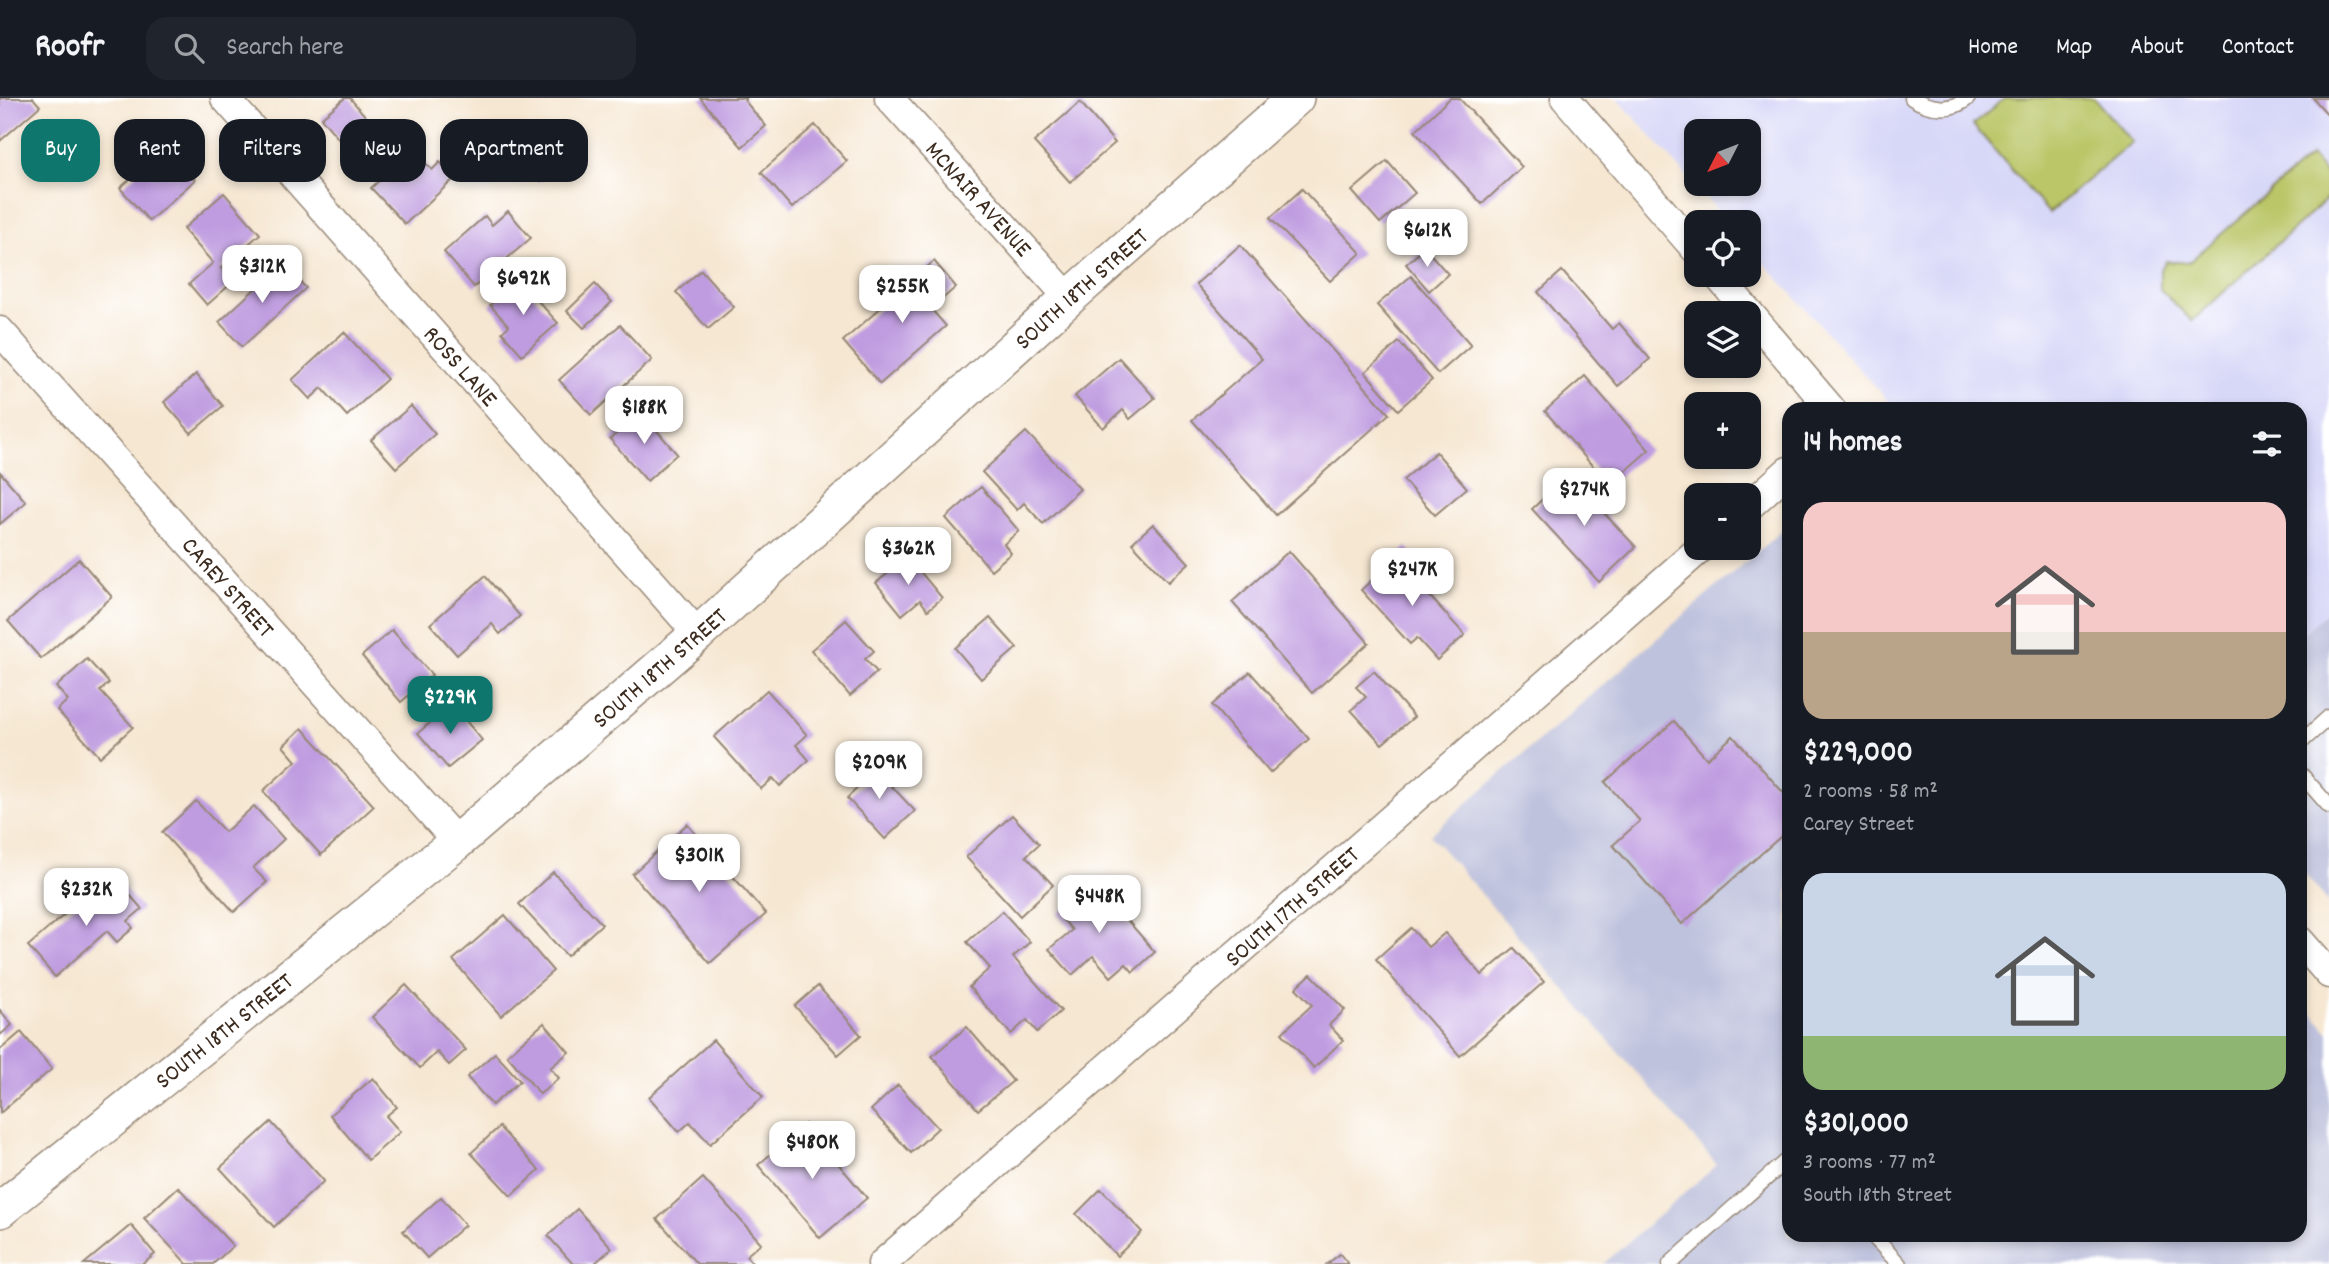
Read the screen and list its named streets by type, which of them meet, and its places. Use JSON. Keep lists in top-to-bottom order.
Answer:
{
  "streets": {
    "street": [
      "MCNAIR AVENUE",
      "SOUTH 18TH STREET",
      "ROSS LANE",
      "CAREY STREET",
      "SOUTH 17TH STREET"
    ]
  },
  "crossings": [
    ["MCNAIR AVENUE", "SOUTH 18TH STREET"],
    ["SOUTH 18TH STREET", "ROSS LANE"],
    ["SOUTH 18TH STREET", "CAREY STREET"]
  ],
  "north": "bottom left",
  "page": {
    "header": "Roofr",
    "search": "Search here",
    "nav": [
      "Home",
      "Map",
      "About",
      "Contact"
    ],
    "map_buttons": ["+", "−"],
    "chip": [
      "Buy",
      "Rent",
      "Filters",
      "New",
      "Apartment"
    ],
    "price": [
      "$612K",
      "$312K",
      "$692K",
      "$255K",
      "$188K",
      "$274K",
      "$362K",
      "$247K",
      "$229K",
      "$209K",
      "$301K",
      "$232K",
      "$448K",
      "$480K"
    ],
    "heading": "14 homes",
    "list": [
      {
        "name": "$229,000",
        "note": "2 rooms · 58 m² · Carey Street"
      },
      {
        "name": "$301,000",
        "note": "3 rooms · 77 m² · South 18th Street"
      }
    ]
  }
}
